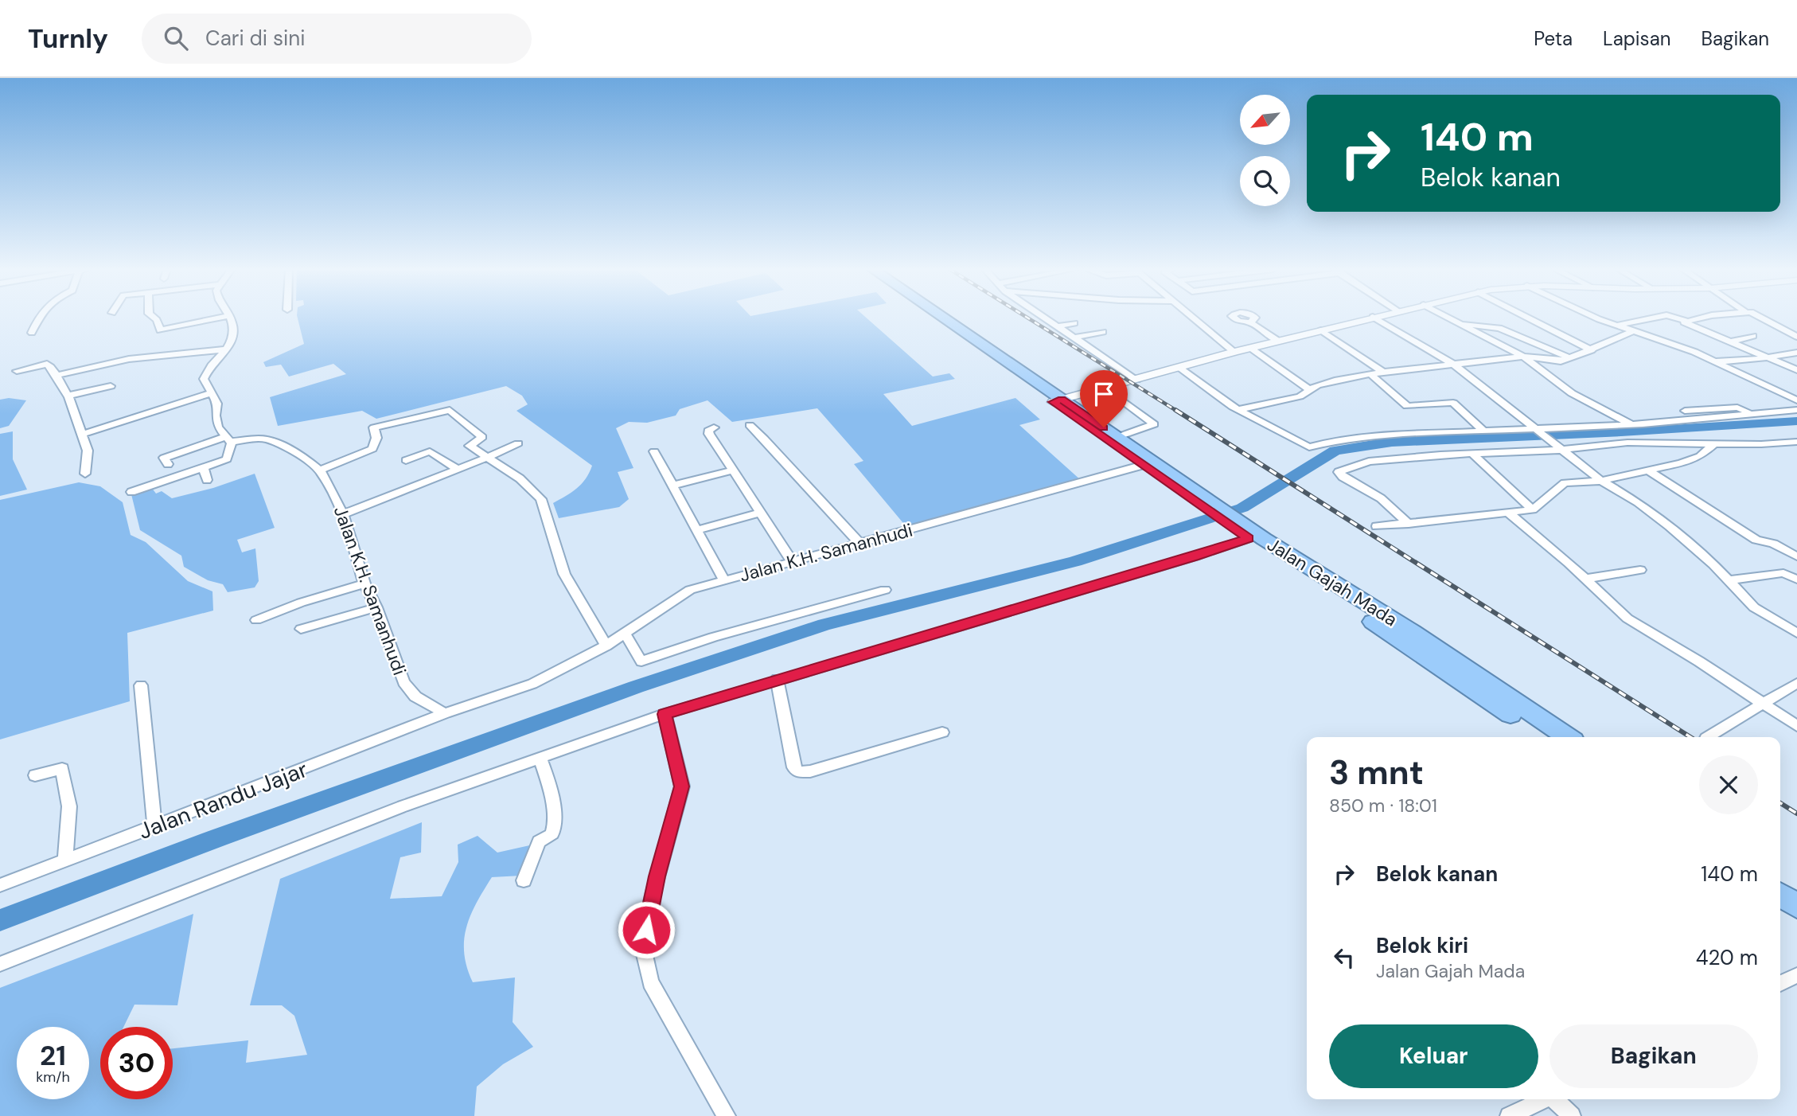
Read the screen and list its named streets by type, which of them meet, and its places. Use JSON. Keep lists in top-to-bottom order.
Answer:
{
  "streets": {
    "highway": ["Jalan Gajah Mada"],
    "street": ["Jalan K.H. Samanhudi", "Jalan Randu Jajar"]
  },
  "crossings": [
    ["Jalan K.H. Samanhudi", "Jalan Gajah Mada"],
    ["Jalan K.H. Samanhudi", "Jalan Randu Jajar"]
  ],
  "north": "bottom left",
  "page": {
    "header": "Turnly",
    "search": "Cari di sini",
    "nav": ["Peta", "Lapisan", "Bagikan"],
    "turn": ["140 m", "Belok kanan"],
    "heading": ["3 mnt", "850 m · 18:01"],
    "list": [
      {
        "name": "Belok kanan",
        "value": "140 m"
      },
      {
        "name": "Belok kiri",
        "note": "Jalan Gajah Mada",
        "value": "420 m"
      }
    ],
    "buttons": ["Keluar", "Bagikan"],
    "speed": "21 km/h",
    "limit": "30"
  }
}
